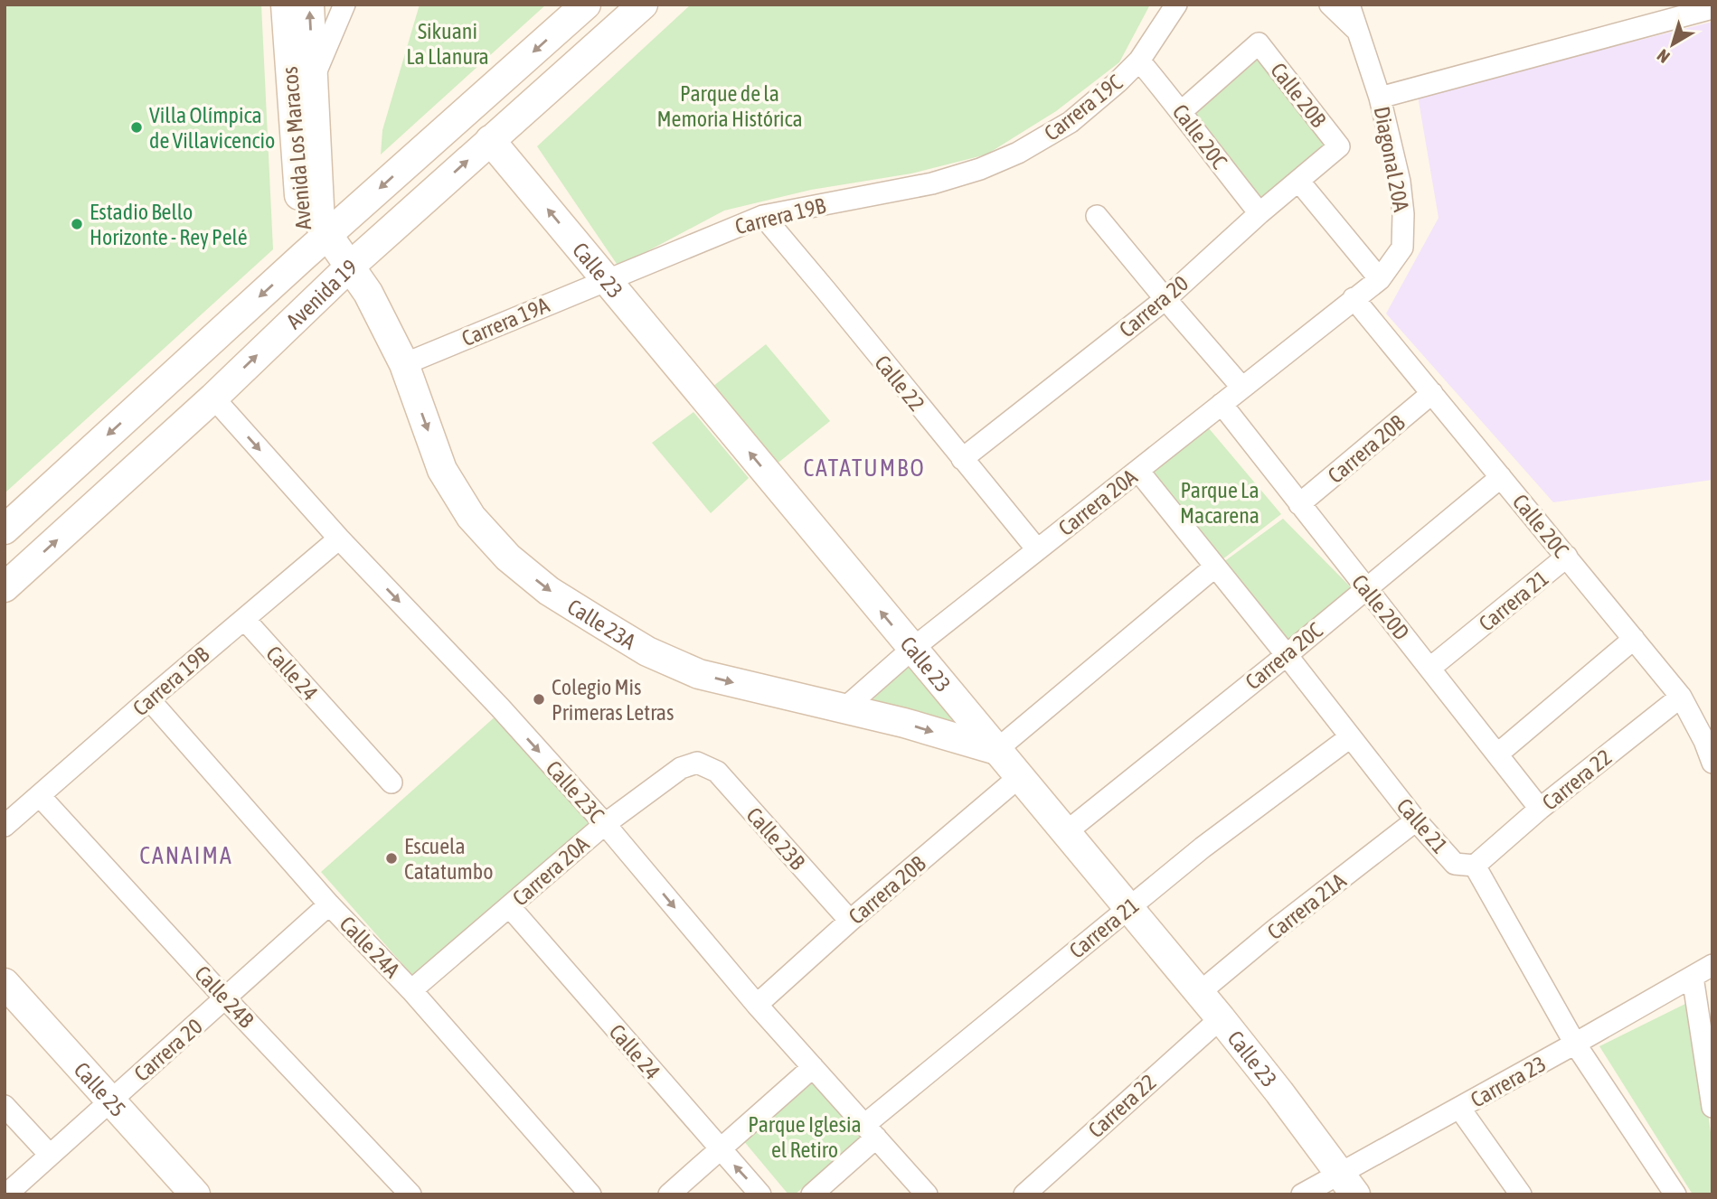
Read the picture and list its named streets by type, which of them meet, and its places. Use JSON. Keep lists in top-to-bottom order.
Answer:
{
  "streets": {
    "street": [
      "Calle 20B",
      "Carrera 19C",
      "Calle 20C",
      "Avenida Los Maracos",
      "Diagonal 20A",
      "Carrera 19B",
      "Calle 23",
      "Avenida 19",
      "Carrera 20",
      "Carrera 19A",
      "Calle 22",
      "Carrera 20B",
      "Carrera 20A",
      "Carrera 21",
      "Calle 20D",
      "Calle 23A",
      "Carrera 20C",
      "Calle 24",
      "Carrera 22",
      "Calle 23C",
      "Calle 21",
      "Calle 23B",
      "Carrera 21A",
      "Calle 24A",
      "Calle 24B",
      "Carrera 23",
      "Calle 25"
    ]
  },
  "crossings": [
    ["Calle 20B", "Calle 20C"],
    ["Calle 20B", "Carrera 20"],
    ["Carrera 19C", "Calle 20C"],
    ["Carrera 19C", "Carrera 19B"],
    ["Calle 20C", "Diagonal 20A"],
    ["Calle 20C", "Carrera 20"],
    ["Calle 20C", "Carrera 20B"],
    ["Calle 20C", "Carrera 20A"],
    ["Calle 20C", "Carrera 21"],
    ["Calle 20C", "Carrera 20C"],
    ["Calle 20C", "Carrera 22"],
    ["Avenida Los Maracos", "Avenida 19"],
    ["Avenida Los Maracos", "Calle 23A"],
    ["Diagonal 20A", "Carrera 20A"],
    ["Carrera 19B", "Calle 23"],
    ["Carrera 19B", "Carrera 19A"],
    ["Carrera 19B", "Calle 22"],
    ["Carrera 19B", "Calle 24"],
    ["Carrera 19B", "Calle 23C"],
    ["Carrera 19B", "Calle 24A"],
    ["Carrera 19B", "Calle 24B"],
    ["Calle 23", "Avenida 19"],
    ["Calle 23", "Carrera 19A"],
    ["Calle 23", "Carrera 20B"],
    ["Calle 23", "Carrera 20A"],
    ["Calle 23", "Carrera 21"],
    ["Calle 23", "Calle 23A"],
    ["Calle 23", "Carrera 20C"],
    ["Calle 23", "Carrera 22"],
    ["Calle 23", "Carrera 21A"],
    ["Calle 23", "Carrera 23"],
    ["Avenida 19", "Calle 23A"],
    ["Avenida 19", "Calle 23C"],
    ["Carrera 20", "Calle 22"],
    ["Carrera 20", "Calle 24A"],
    ["Carrera 20", "Calle 24B"],
    ["Carrera 20", "Calle 25"],
    ["Carrera 19A", "Calle 23A"],
    ["Calle 22", "Carrera 20A"],
    ["Carrera 20B", "Calle 20D"],
    ["Carrera 20B", "Calle 23C"],
    ["Carrera 20B", "Calle 23B"],
    ["Carrera 20A", "Calle 20D"],
    ["Carrera 20A", "Calle 23A"],
    ["Carrera 20A", "Calle 24"],
    ["Carrera 20A", "Calle 23C"],
    ["Carrera 20A", "Calle 21"],
    ["Carrera 20A", "Calle 23B"],
    ["Carrera 20A", "Calle 24A"],
    ["Carrera 21", "Calle 20D"],
    ["Carrera 21", "Calle 23C"],
    ["Carrera 21", "Calle 21"],
    ["Calle 20D", "Carrera 20C"],
    ["Calle 20D", "Carrera 22"],
    ["Carrera 20C", "Calle 21"],
    ["Carrera 22", "Calle 21"],
    ["Calle 21", "Carrera 21A"],
    ["Calle 21", "Carrera 23"]
  ],
  "one_way": ["Calle 23", "Calle 23A", "Calle 23C"],
  "districts": ["CATATUMBO", "CANAIMA"],
  "parks": [
    "Sikuani La Llanura",
    "Parque de la Memoria Histórica",
    "Parque La Macarena",
    "Parque Iglesia el Retiro"
  ],
  "places": [
    "Villa Olímpica de Villavicencio",
    "Estadio Bello Horizonte - Rey Pelé",
    "Colegio Mis Primeras Letras",
    "Escuela Catatumbo"
  ],
  "north": "bottom left"
}
